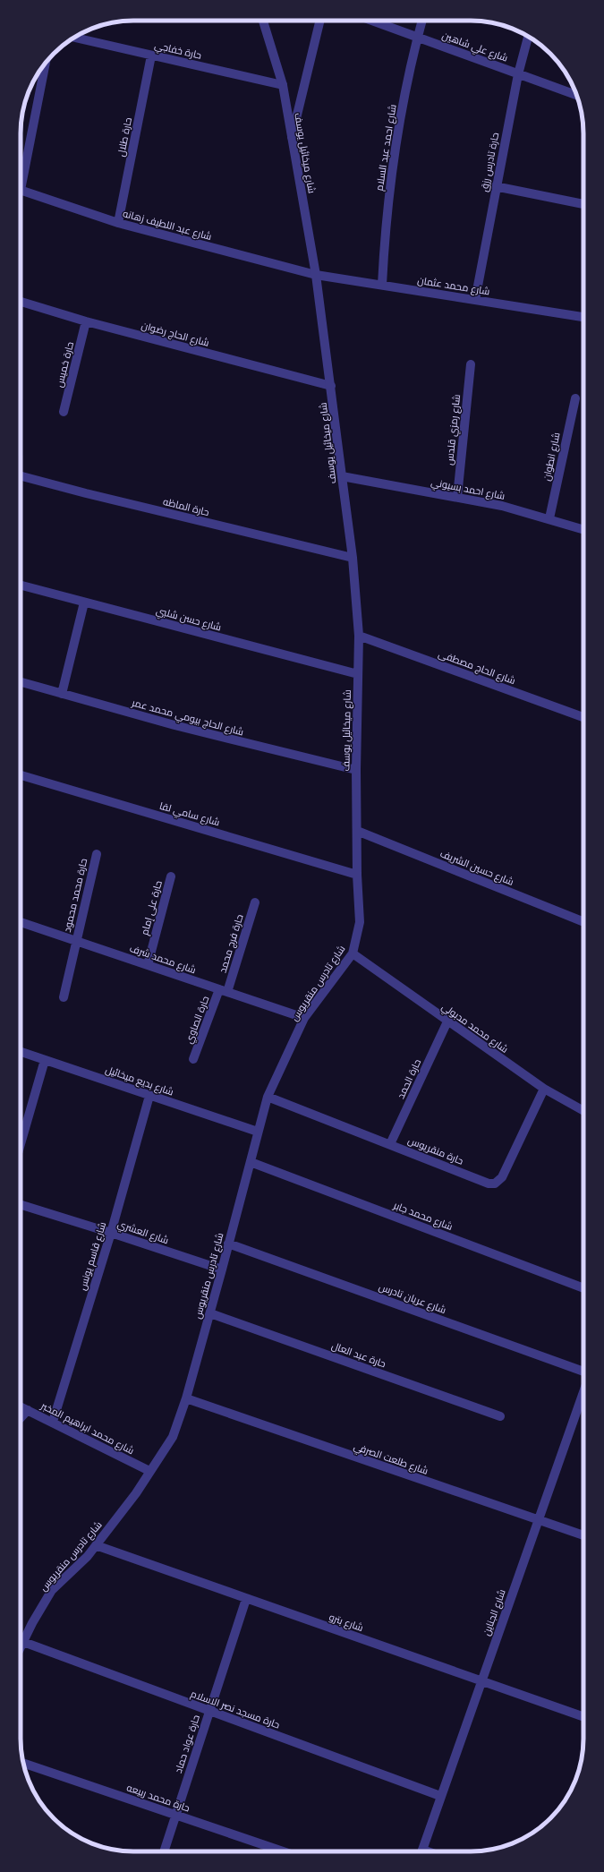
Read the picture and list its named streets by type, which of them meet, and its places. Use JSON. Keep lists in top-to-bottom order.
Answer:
{
  "streets": {
    "street": [
      "شارع علي شاهين",
      "حارة خفاجي",
      "حارة طلال",
      "شارع احمد عبد السلام",
      "شارع ميخائيل يوسف",
      "حارة تادرس رزق",
      "شارع عبد اللطيف زهانه",
      "شارع محمد عثمان",
      "شارع الحاج رضوان",
      "حارة خميس",
      "شارع رمزي قلدس",
      "شارع انطوان",
      "شارع احمد بسيوني",
      "حارة الماظه",
      "شارع حسن شلبي",
      "شارع الحاج مصطفى",
      "شارع الحاج بيومي محمد عمر",
      "شارع سامي لقا",
      "شارع حسين الشريف",
      "حارة محمد محمود",
      "حارة على إمام",
      "حارة فرج محمد",
      "شارع محمد شرف",
      "شارع تادرس منقريوس",
      "حارة الصاوي",
      "شارع محمد مدبولي",
      "حارة الحمد",
      "شارع بديع ميخائيل",
      "حارة منقريوس",
      "شارع محمد جابر",
      "شارع العشري",
      "شارع قاسم يونس",
      "شارع عريان تادرس",
      "حارة عبد العال",
      "شارع محمد ابراهيم المخبر",
      "شارع طلعت الصرفي",
      "شارع الجناين",
      "شارع بترو",
      "حارة مسجد نصر الاسلام",
      "حارة عواد حماد",
      "حارة محمد ربيعه"
    ]
  },
  "crossings": [
    ["شارع علي شاهين", "شارع احمد عبد السلام"],
    ["شارع علي شاهين", "حارة تادرس رزق"],
    ["حارة خفاجي", "حارة طلال"],
    ["حارة خفاجي", "شارع ميخائيل يوسف"],
    ["حارة طلال", "شارع عبد اللطيف زهانه"],
    ["شارع احمد عبد السلام", "شارع محمد عثمان"],
    ["شارع ميخائيل يوسف", "شارع عبد اللطيف زهانه"],
    ["شارع ميخائيل يوسف", "شارع محمد عثمان"],
    ["شارع ميخائيل يوسف", "شارع الحاج رضوان"],
    ["شارع ميخائيل يوسف", "شارع احمد بسيوني"],
    ["شارع ميخائيل يوسف", "حارة الماظه"],
    ["شارع ميخائيل يوسف", "شارع حسن شلبي"],
    ["شارع ميخائيل يوسف", "شارع الحاج مصطفى"],
    ["شارع ميخائيل يوسف", "شارع الحاج بيومي محمد عمر"],
    ["شارع ميخائيل يوسف", "شارع سامي لقا"],
    ["شارع ميخائيل يوسف", "شارع حسين الشريف"],
    ["شارع ميخائيل يوسف", "شارع تادرس منقريوس"],
    ["حارة تادرس رزق", "شارع محمد عثمان"],
    ["شارع عبد اللطيف زهانه", "شارع محمد عثمان"],
    ["شارع الحاج رضوان", "حارة خميس"],
    ["شارع رمزي قلدس", "شارع احمد بسيوني"],
    ["شارع انطوان", "شارع احمد بسيوني"],
    ["شارع سامي لقا", "شارع تادرس منقريوس"],
    ["حارة محمد محمود", "شارع محمد شرف"],
    ["حارة على إمام", "شارع محمد شرف"],
    ["حارة فرج محمد", "شارع محمد شرف"],
    ["حارة فرج محمد", "حارة الصاوي"],
    ["شارع محمد شرف", "شارع تادرس منقريوس"],
    ["شارع محمد شرف", "حارة الصاوي"],
    ["شارع تادرس منقريوس", "شارع محمد مدبولي"],
    ["شارع تادرس منقريوس", "شارع بديع ميخائيل"],
    ["شارع تادرس منقريوس", "حارة منقريوس"],
    ["شارع تادرس منقريوس", "شارع محمد جابر"],
    ["شارع تادرس منقريوس", "شارع العشري"],
    ["شارع تادرس منقريوس", "شارع عريان تادرس"],
    ["شارع تادرس منقريوس", "حارة عبد العال"],
    ["شارع تادرس منقريوس", "شارع محمد ابراهيم المخبر"],
    ["شارع تادرس منقريوس", "شارع طلعت الصرفي"],
    ["شارع تادرس منقريوس", "شارع بترو"],
    ["شارع محمد مدبولي", "حارة الحمد"],
    ["شارع محمد مدبولي", "حارة منقريوس"],
    ["حارة الحمد", "حارة منقريوس"],
    ["شارع بديع ميخائيل", "شارع قاسم يونس"],
    ["شارع العشري", "شارع قاسم يونس"],
    ["شارع قاسم يونس", "شارع محمد ابراهيم المخبر"],
    ["شارع طلعت الصرفي", "شارع الجناين"],
    ["شارع الجناين", "شارع بترو"],
    ["شارع الجناين", "حارة مسجد نصر الاسلام"],
    ["شارع بترو", "حارة عواد حماد"],
    ["حارة مسجد نصر الاسلام", "حارة عواد حماد"],
    ["حارة عواد حماد", "حارة محمد ربيعه"]
  ]
}
